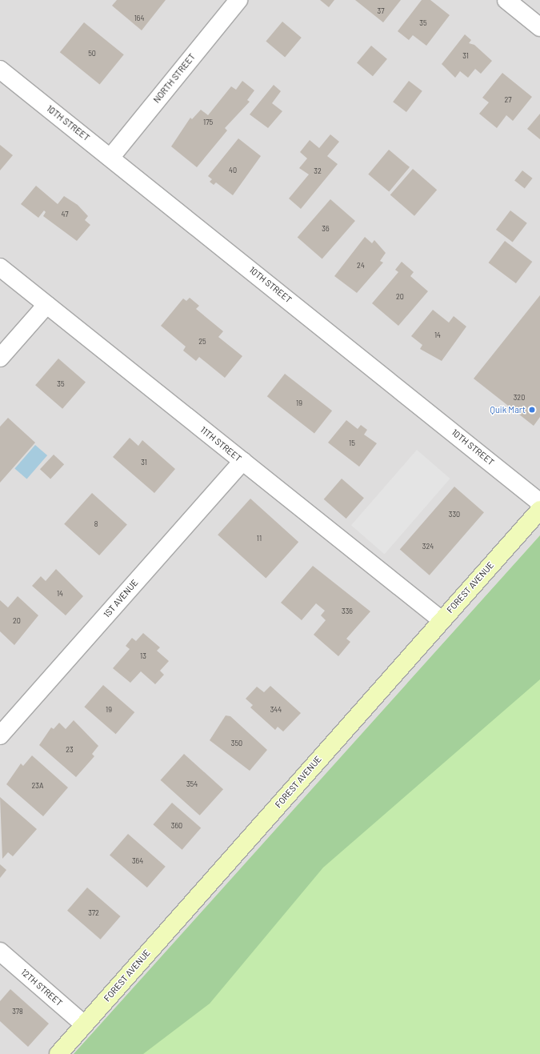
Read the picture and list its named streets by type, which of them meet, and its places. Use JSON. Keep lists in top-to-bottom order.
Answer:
{
  "streets": {
    "main road": ["FOREST AVENUE"],
    "street": [
      "NORTH STREET",
      "10TH STREET",
      "11TH STREET",
      "1ST AVENUE",
      "12TH STREET"
    ]
  },
  "crossings": [
    ["NORTH STREET", "10TH STREET"],
    ["11TH STREET", "FOREST AVENUE"],
    ["11TH STREET", "1ST AVENUE"],
    ["FOREST AVENUE", "12TH STREET"]
  ],
  "places": ["Quik Mart"],
  "house_numbers": [
    "37",
    "164",
    "35",
    "50",
    "31",
    "27",
    "175",
    "40",
    "32",
    "47",
    "36",
    "24",
    "20",
    "14",
    "25",
    "35",
    "320",
    "19",
    "15",
    "31",
    "330",
    "8",
    "11",
    "324",
    "14",
    "336",
    "20",
    "13",
    "19",
    "344",
    "350",
    "23",
    "354",
    "23A",
    "360",
    "364",
    "372",
    "378"
  ]
}
